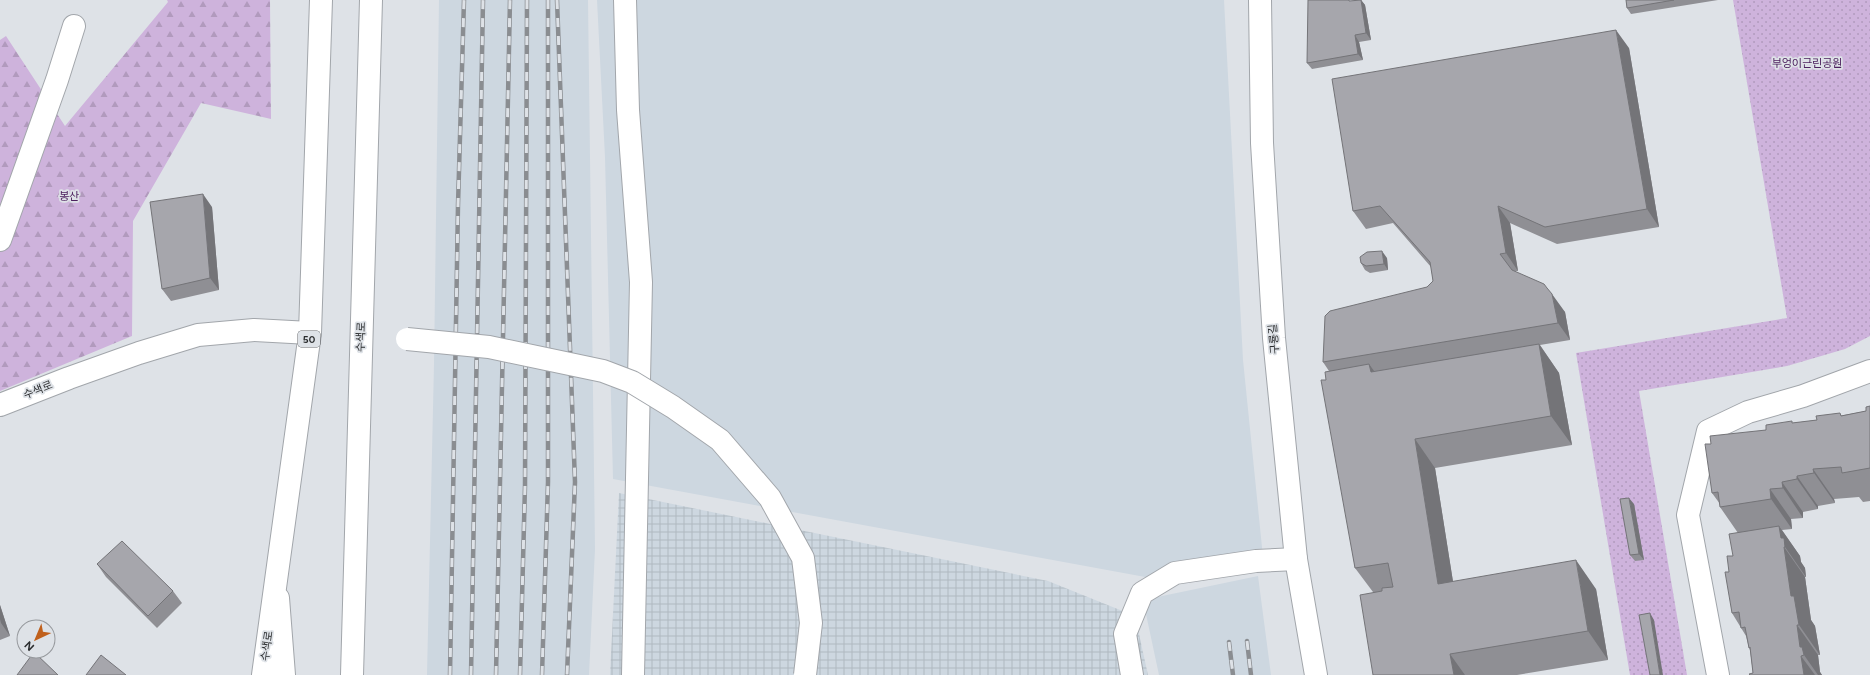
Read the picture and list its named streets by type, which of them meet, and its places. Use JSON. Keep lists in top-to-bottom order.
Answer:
{
  "streets": {
    "main road": ["수색로", "50", "구룡길"]
  },
  "parks": ["부엉이근린공원", "봉산"],
  "north": "bottom left"
}
